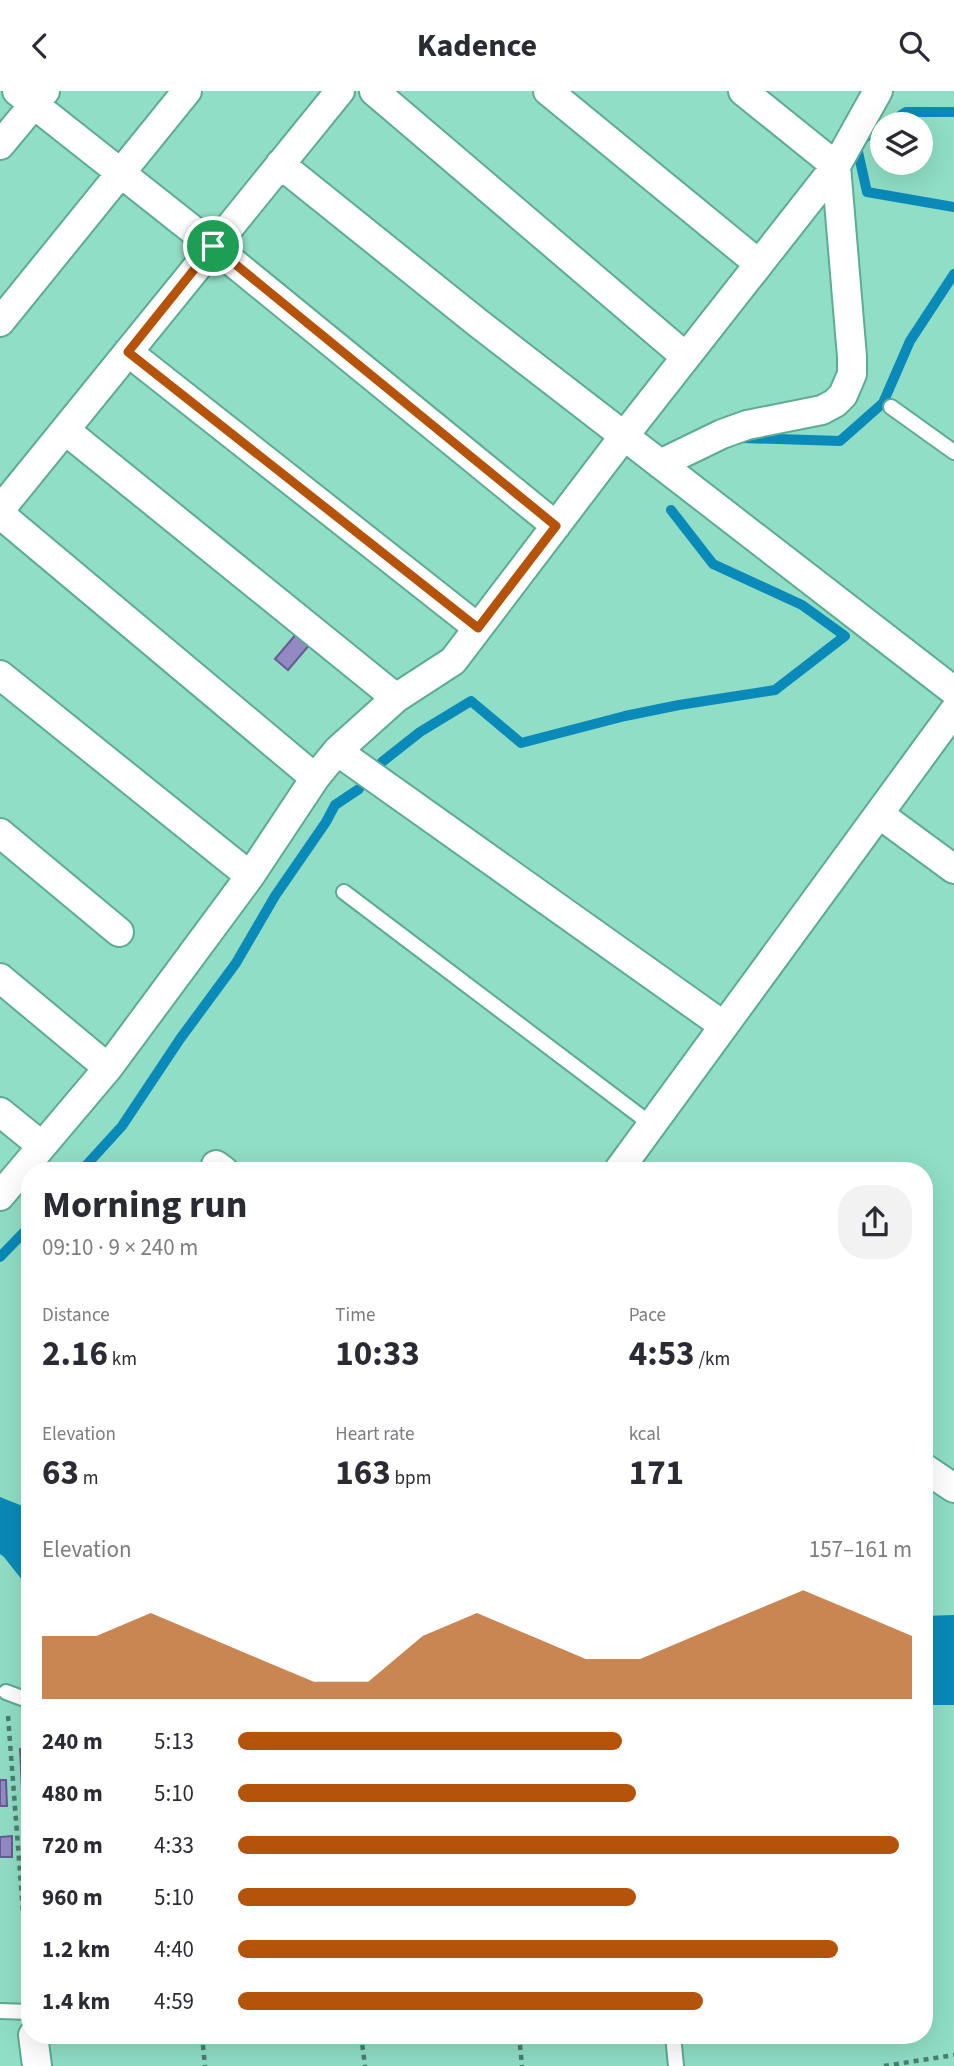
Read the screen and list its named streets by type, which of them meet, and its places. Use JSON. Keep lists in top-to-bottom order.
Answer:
{
  "page": {
    "header": "Kadence",
    "heading": ["Morning run", "09:10 · 9 × 240 m"],
    "stats": [
      ["Distance", "2.16 km"],
      ["Time", "10:33"],
      ["Pace", "4:53 /km"],
      ["Elevation", "63 m"],
      ["Heart rate", "163 bpm"],
      ["kcal", "171"]
    ],
    "chart": ["Elevation", "157–161 m"],
    "list": [
      {
        "name": "240 m",
        "note": "5:13"
      },
      {
        "name": "480 m",
        "note": "5:10"
      },
      {
        "name": "720 m",
        "note": "4:33"
      },
      {
        "name": "960 m",
        "note": "5:10"
      },
      {
        "name": "1.2 km",
        "note": "4:40"
      },
      {
        "name": "1.4 km",
        "note": "4:59"
      }
    ]
  }
}
